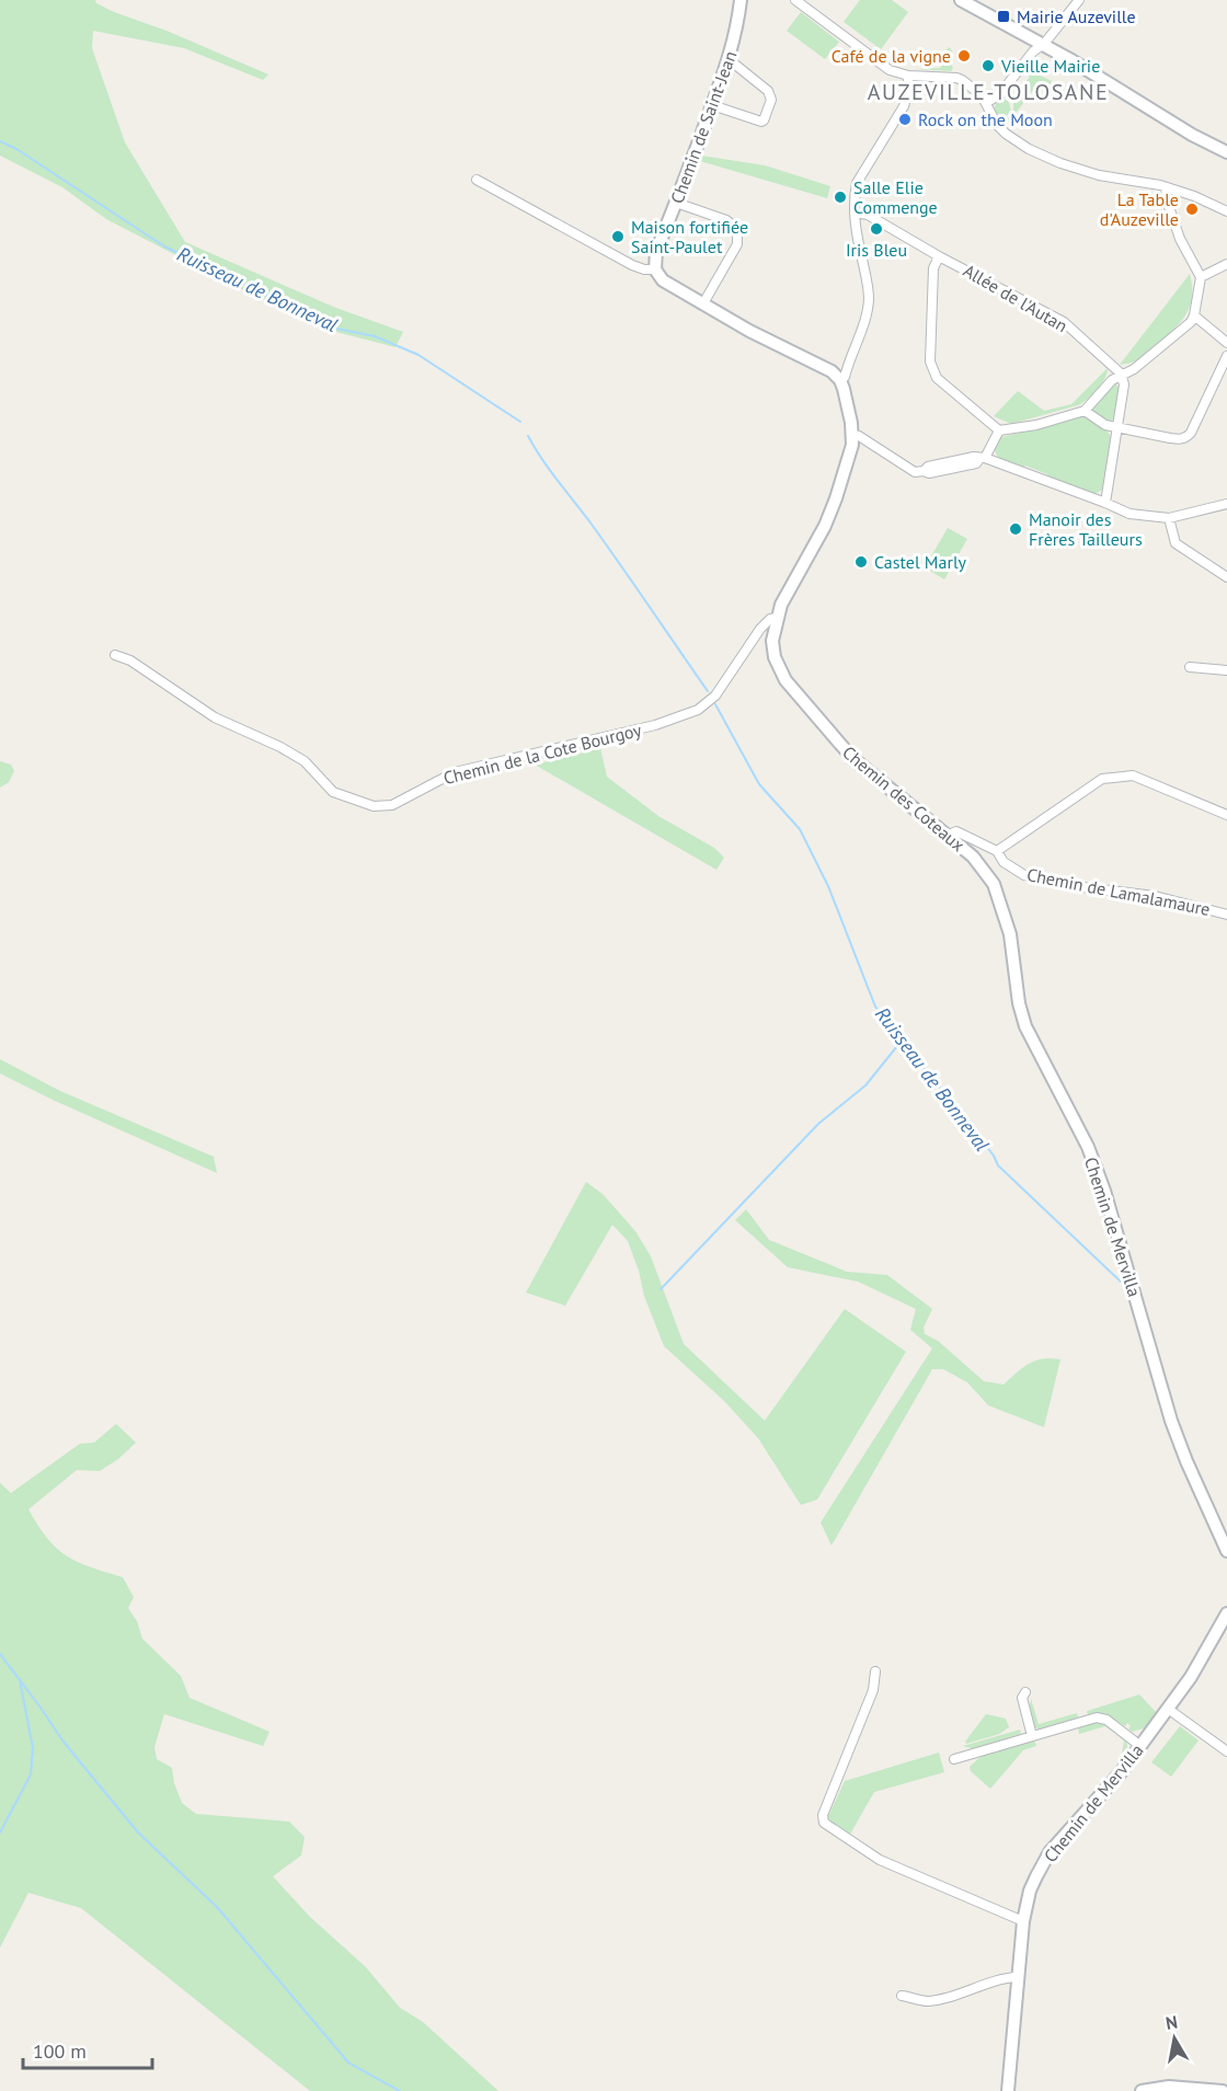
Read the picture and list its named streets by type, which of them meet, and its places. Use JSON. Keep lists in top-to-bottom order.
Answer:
{
  "streets": {
    "street": [
      "Chemin de Saint-Jean",
      "Allée de l'Autan",
      "Chemin de la Cote Bourgoy",
      "Chemin des Coteaux",
      "Chemin de Lamalamaure",
      "Chemin de Mervilla"
    ]
  },
  "crossings": [
    ["Chemin de la Cote Bourgoy", "Chemin des Coteaux"],
    ["Chemin des Coteaux", "Chemin de Lamalamaure"],
    ["Chemin des Coteaux", "Chemin de Mervilla"]
  ],
  "districts": ["AUZEVILLE-TOLOSANE"],
  "water": ["Ruisseau de Bonneval"],
  "places": {
    "transit": ["Mairie Auzeville"],
    "other": [
      "Café de la vigne",
      "Vieille Mairie",
      "Rock on the Moon",
      "Salle Elie Commenge",
      "La Table d'Auzeville",
      "Iris Bleu",
      "Maison fortifiée Saint-Paulet",
      "Manoir des Frères Tailleurs",
      "Castel Marly"
    ]
  },
  "scale_bar": "100 m",
  "north": "top"
}
